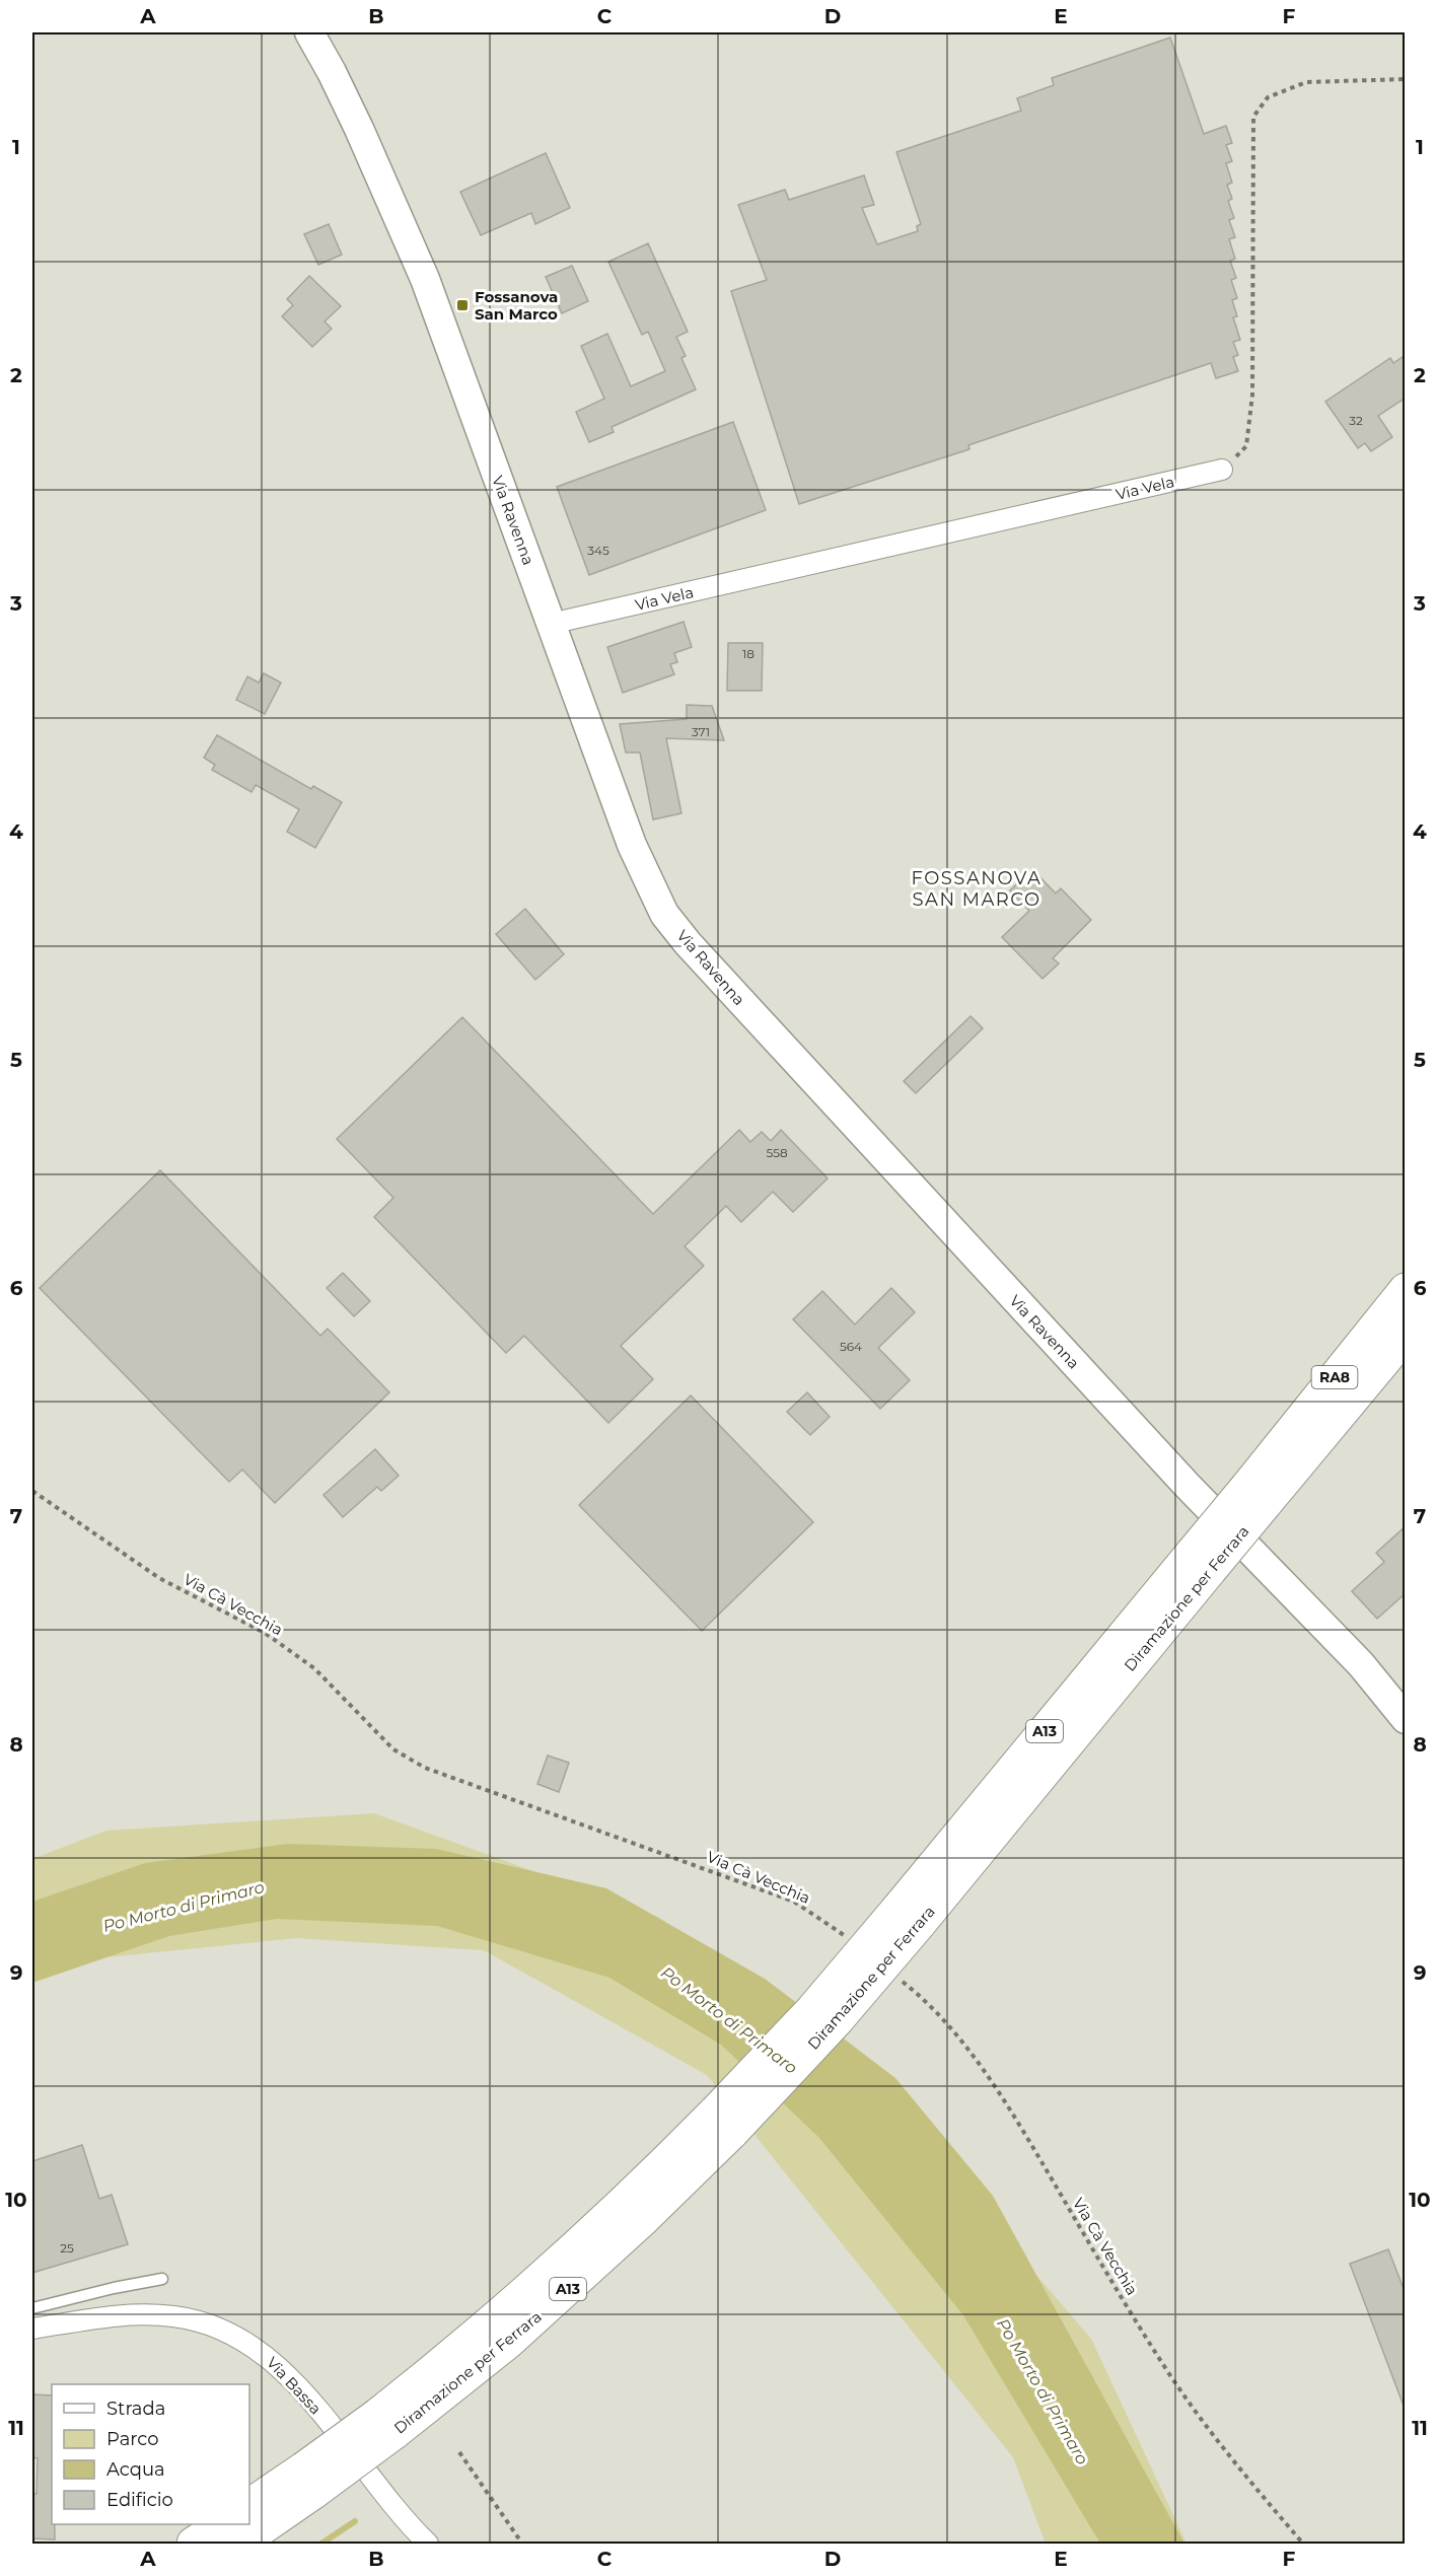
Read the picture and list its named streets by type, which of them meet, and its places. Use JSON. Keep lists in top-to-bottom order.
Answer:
{
  "streets": {
    "highway": ["RA8", "Diramazione per Ferrara", "A13"],
    "main road": ["Via Ravenna"],
    "street": ["Via Vela", "Via Bassa"],
    "path": ["Via Cà Vecchia"]
  },
  "crossings": [
    ["Via Vela", "Via Ravenna"],
    ["RA8", "Diramazione per Ferrara"]
  ],
  "districts": ["FOSSANOVA SAN MARCO"],
  "water": ["Po Morto di Primaro"],
  "places": {
    "transit": ["Fossanova San Marco"]
  },
  "house_numbers": [
    "32",
    "345",
    "18",
    "371",
    "558",
    "564",
    "25"
  ],
  "legend": [
    "Strada",
    "Parco",
    "Acqua",
    "Edificio"
  ],
  "grid": {
    "columns": [
      "A",
      "B",
      "C",
      "D",
      "E",
      "F"
    ],
    "rows": [
      "1",
      "2",
      "3",
      "4",
      "5",
      "6",
      "7",
      "8",
      "9",
      "10",
      "11"
    ]
  }
}
